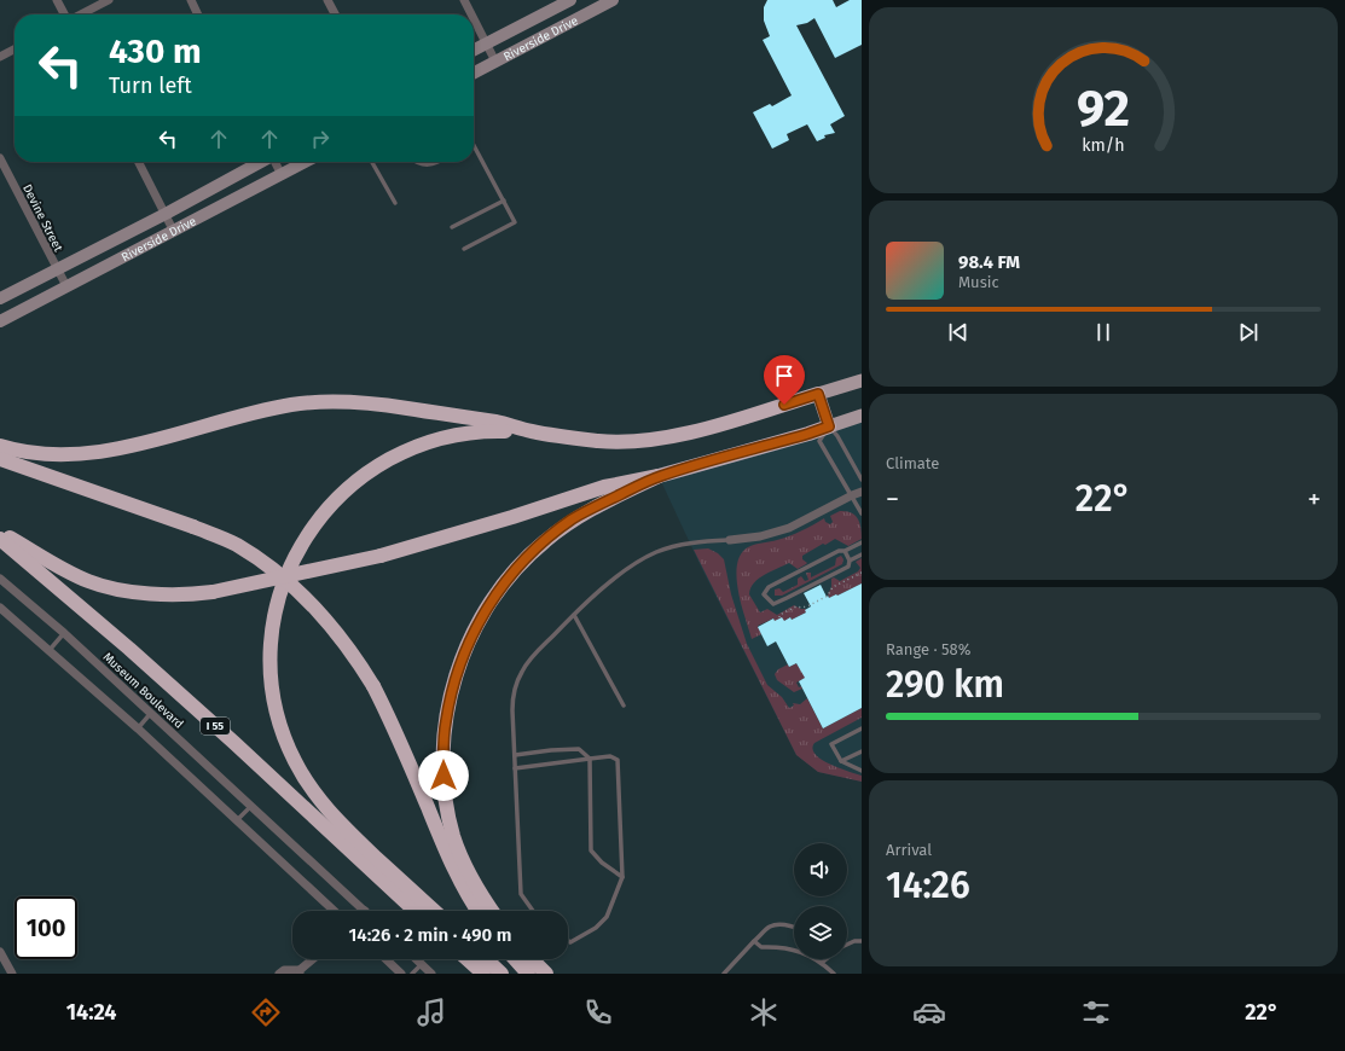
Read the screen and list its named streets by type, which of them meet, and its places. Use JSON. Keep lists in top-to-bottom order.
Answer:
{
  "streets": {
    "highway": ["I 55"],
    "street": ["Riverside Drive", "Devine Street", "Museum Boulevard"]
  },
  "crossings": [
    ["Riverside Drive", "Devine Street"]
  ],
  "page": {
    "turn": ["430 m", "Turn left"],
    "song": ["98.4 FM", "Music"],
    "tile": [
      "Climate",
      ["Range · 58%", "290 km"],
      ["Arrival", "14:26"]
    ],
    "heat": ["−", "22°", "+"],
    "limit": "100",
    "trip": "14:26 · 2 min · 490 m",
    "tabs": ["14:24", "22°"],
    "gauge": ["92", "km/h"]
  }
}
